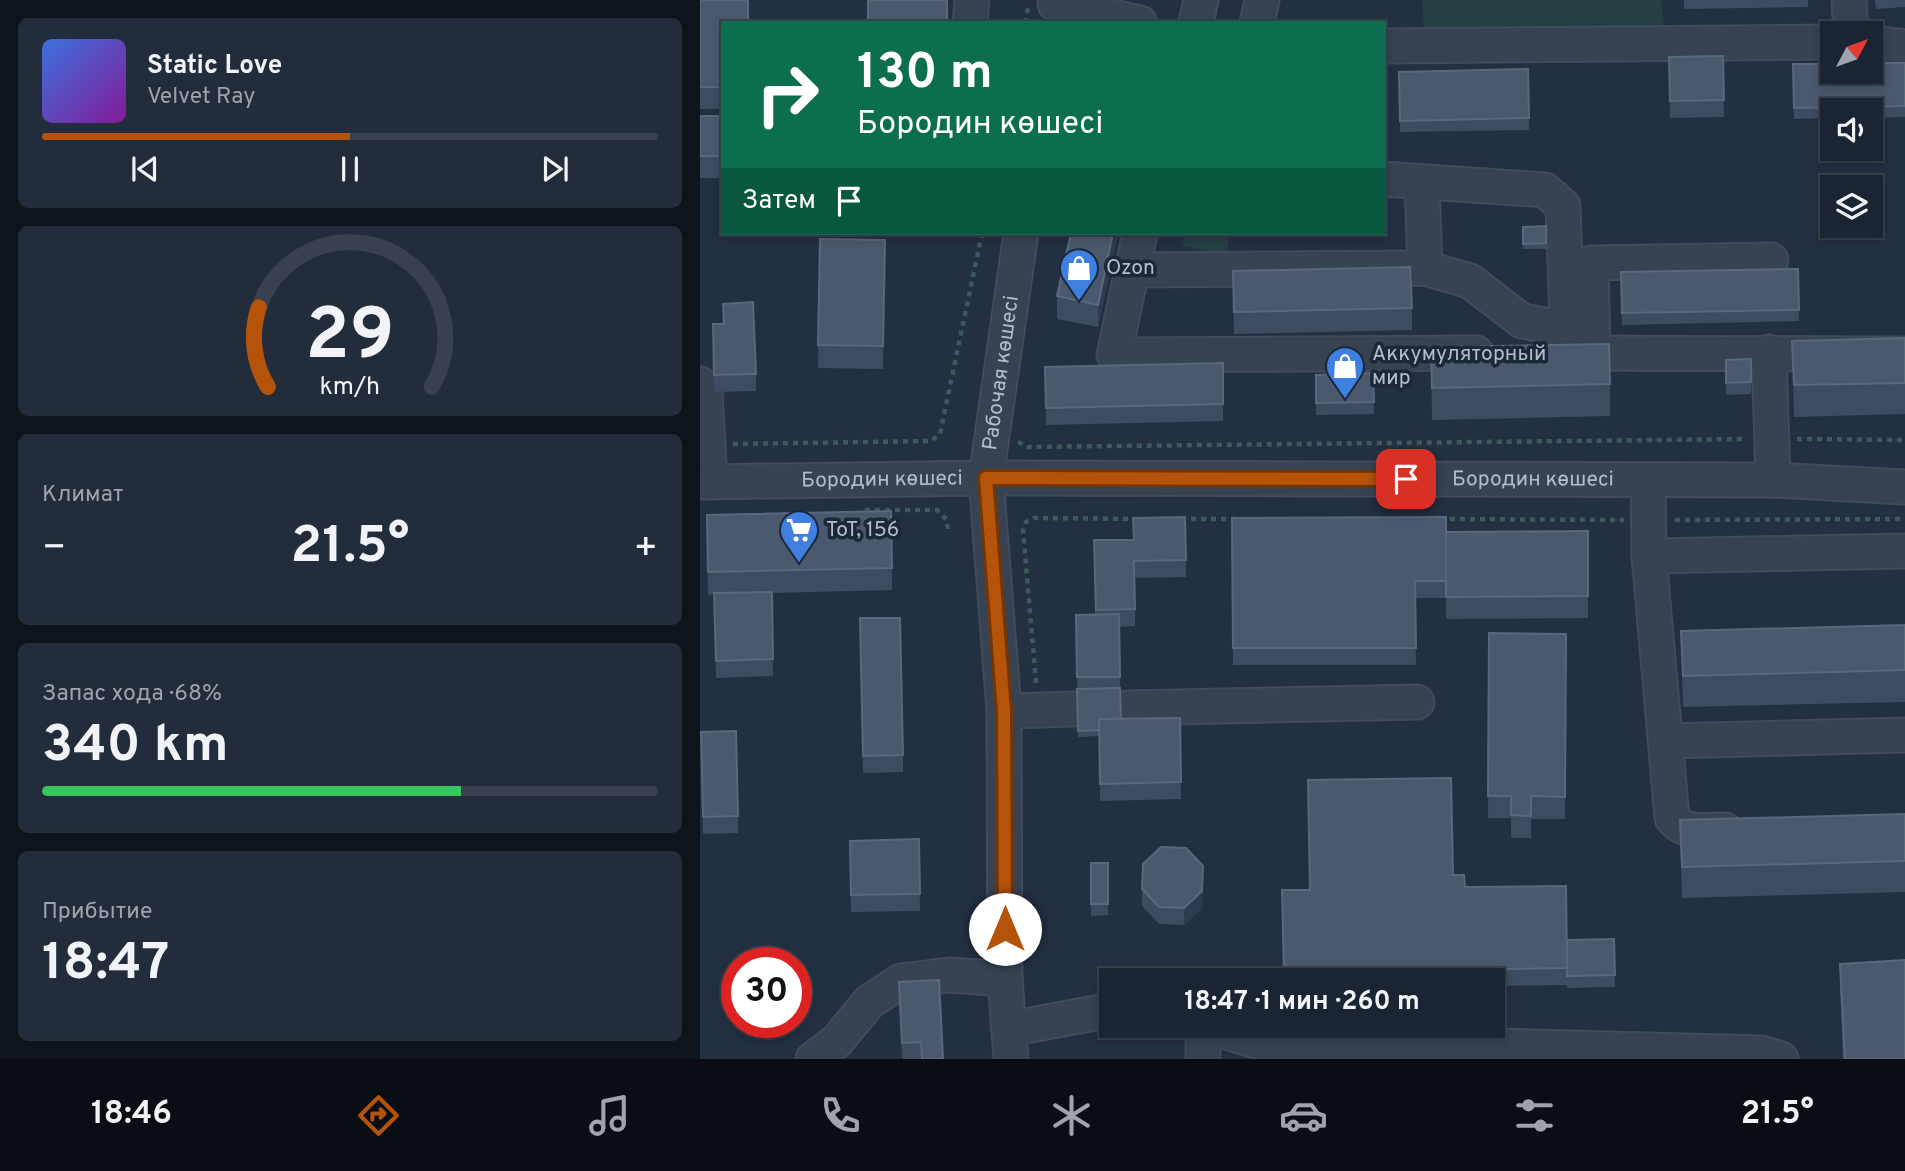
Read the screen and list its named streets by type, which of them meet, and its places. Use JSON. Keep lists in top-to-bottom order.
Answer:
{
  "streets": {
    "street": ["Рабочая көшесі", "Бородин көшесі"]
  },
  "crossings": [
    ["Рабочая көшесі", "Бородин көшесі"]
  ],
  "places": {
    "shop": ["Ozon", "Аккумуляторный мир"],
    "supermarket": ["ТоТ, 156"]
  },
  "north": "top right",
  "page": {
    "turn": ["130 m", "Бородин көшесі"],
    "song": ["Static Love", "Velvet Ray"],
    "then": "Затем",
    "tile": [
      "Климат",
      ["Запас хода · 68%", "340 km"],
      ["Прибытие", "18:47"]
    ],
    "heat": ["−", "21.5°", "+"],
    "limit": "30",
    "trip": "18:47 · 1 мин · 260 m",
    "tabs": ["18:46", "21.5°"],
    "gauge": ["29", "km/h"]
  }
}
